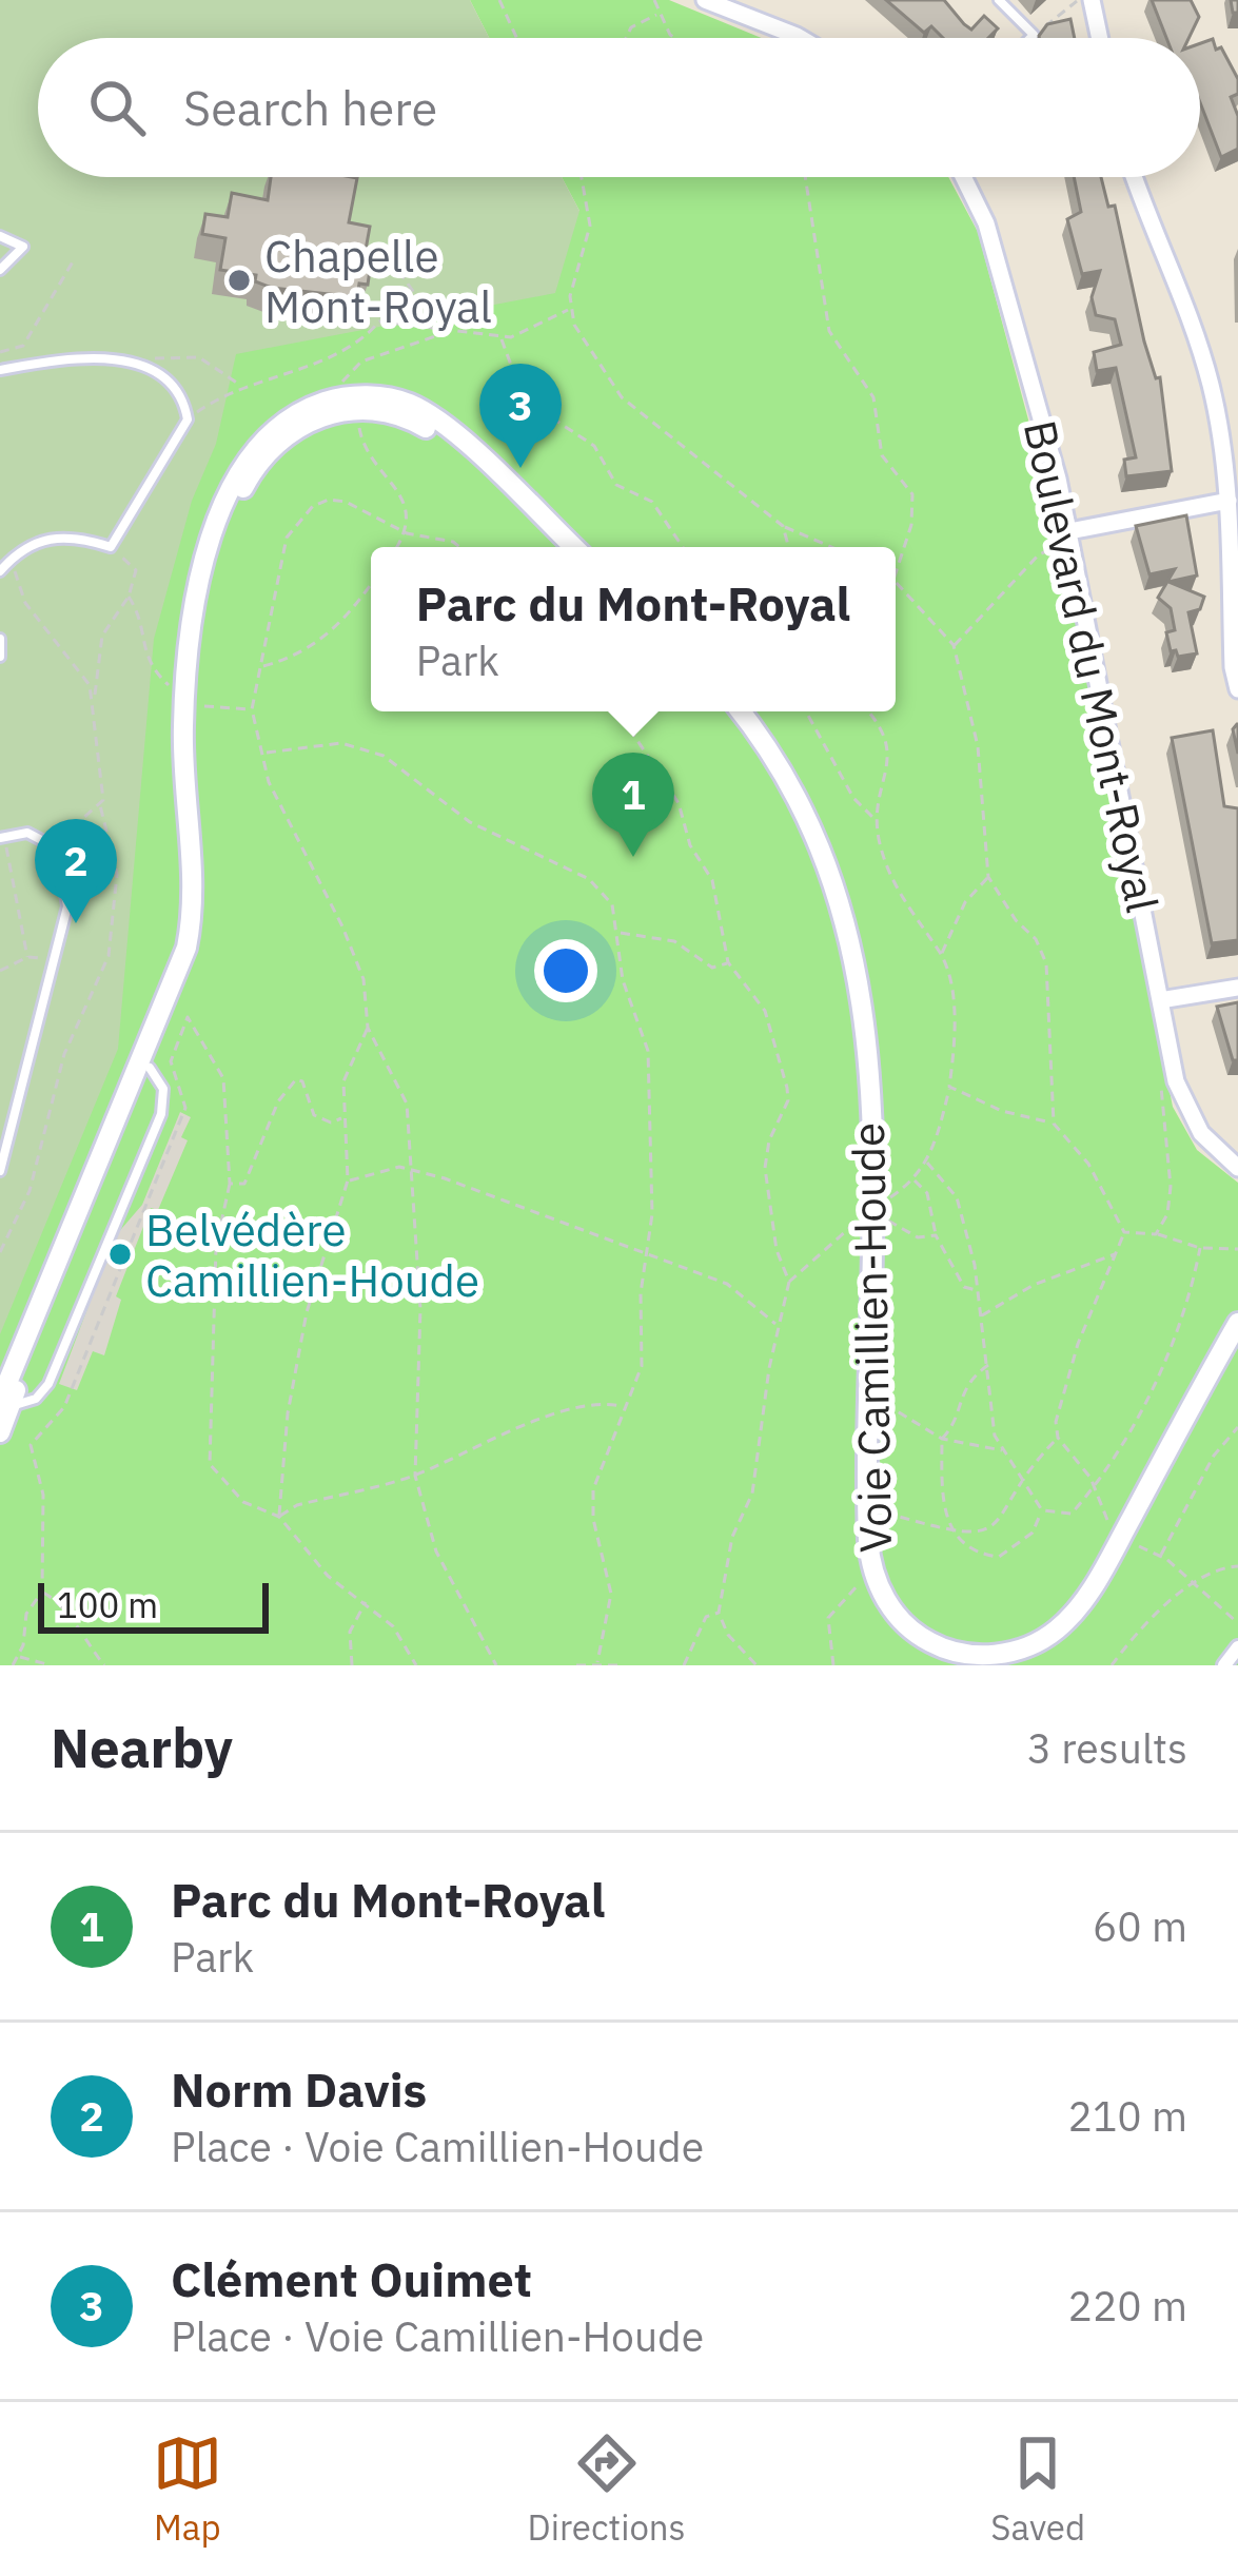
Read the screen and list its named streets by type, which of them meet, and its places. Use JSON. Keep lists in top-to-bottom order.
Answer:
{
  "streets": {
    "street": ["Boulevard du Mont-Royal", "Voie Camillien-Houde"]
  },
  "places": ["Chapelle Mont-Royal", "Belvédère Camillien-Houde"],
  "scale_bar": "100 m",
  "page": {
    "search": "Search here",
    "pins": ["3", "1", "2"],
    "popup": ["Parc du Mont-Royal", "Park"],
    "scale": "100 m",
    "heading": ["Nearby", "3 results"],
    "list": [
      {
        "mark": "1",
        "name": "Parc du Mont-Royal",
        "note": "Park",
        "value": "60 m"
      },
      {
        "mark": "2",
        "name": "Norm Davis",
        "note": "Place · Voie Camillien-Houde",
        "value": "210 m"
      },
      {
        "mark": "3",
        "name": "Clément Ouimet",
        "note": "Place · Voie Camillien-Houde",
        "value": "220 m"
      }
    ],
    "nav": ["Map", "Directions", "Saved"]
  }
}
